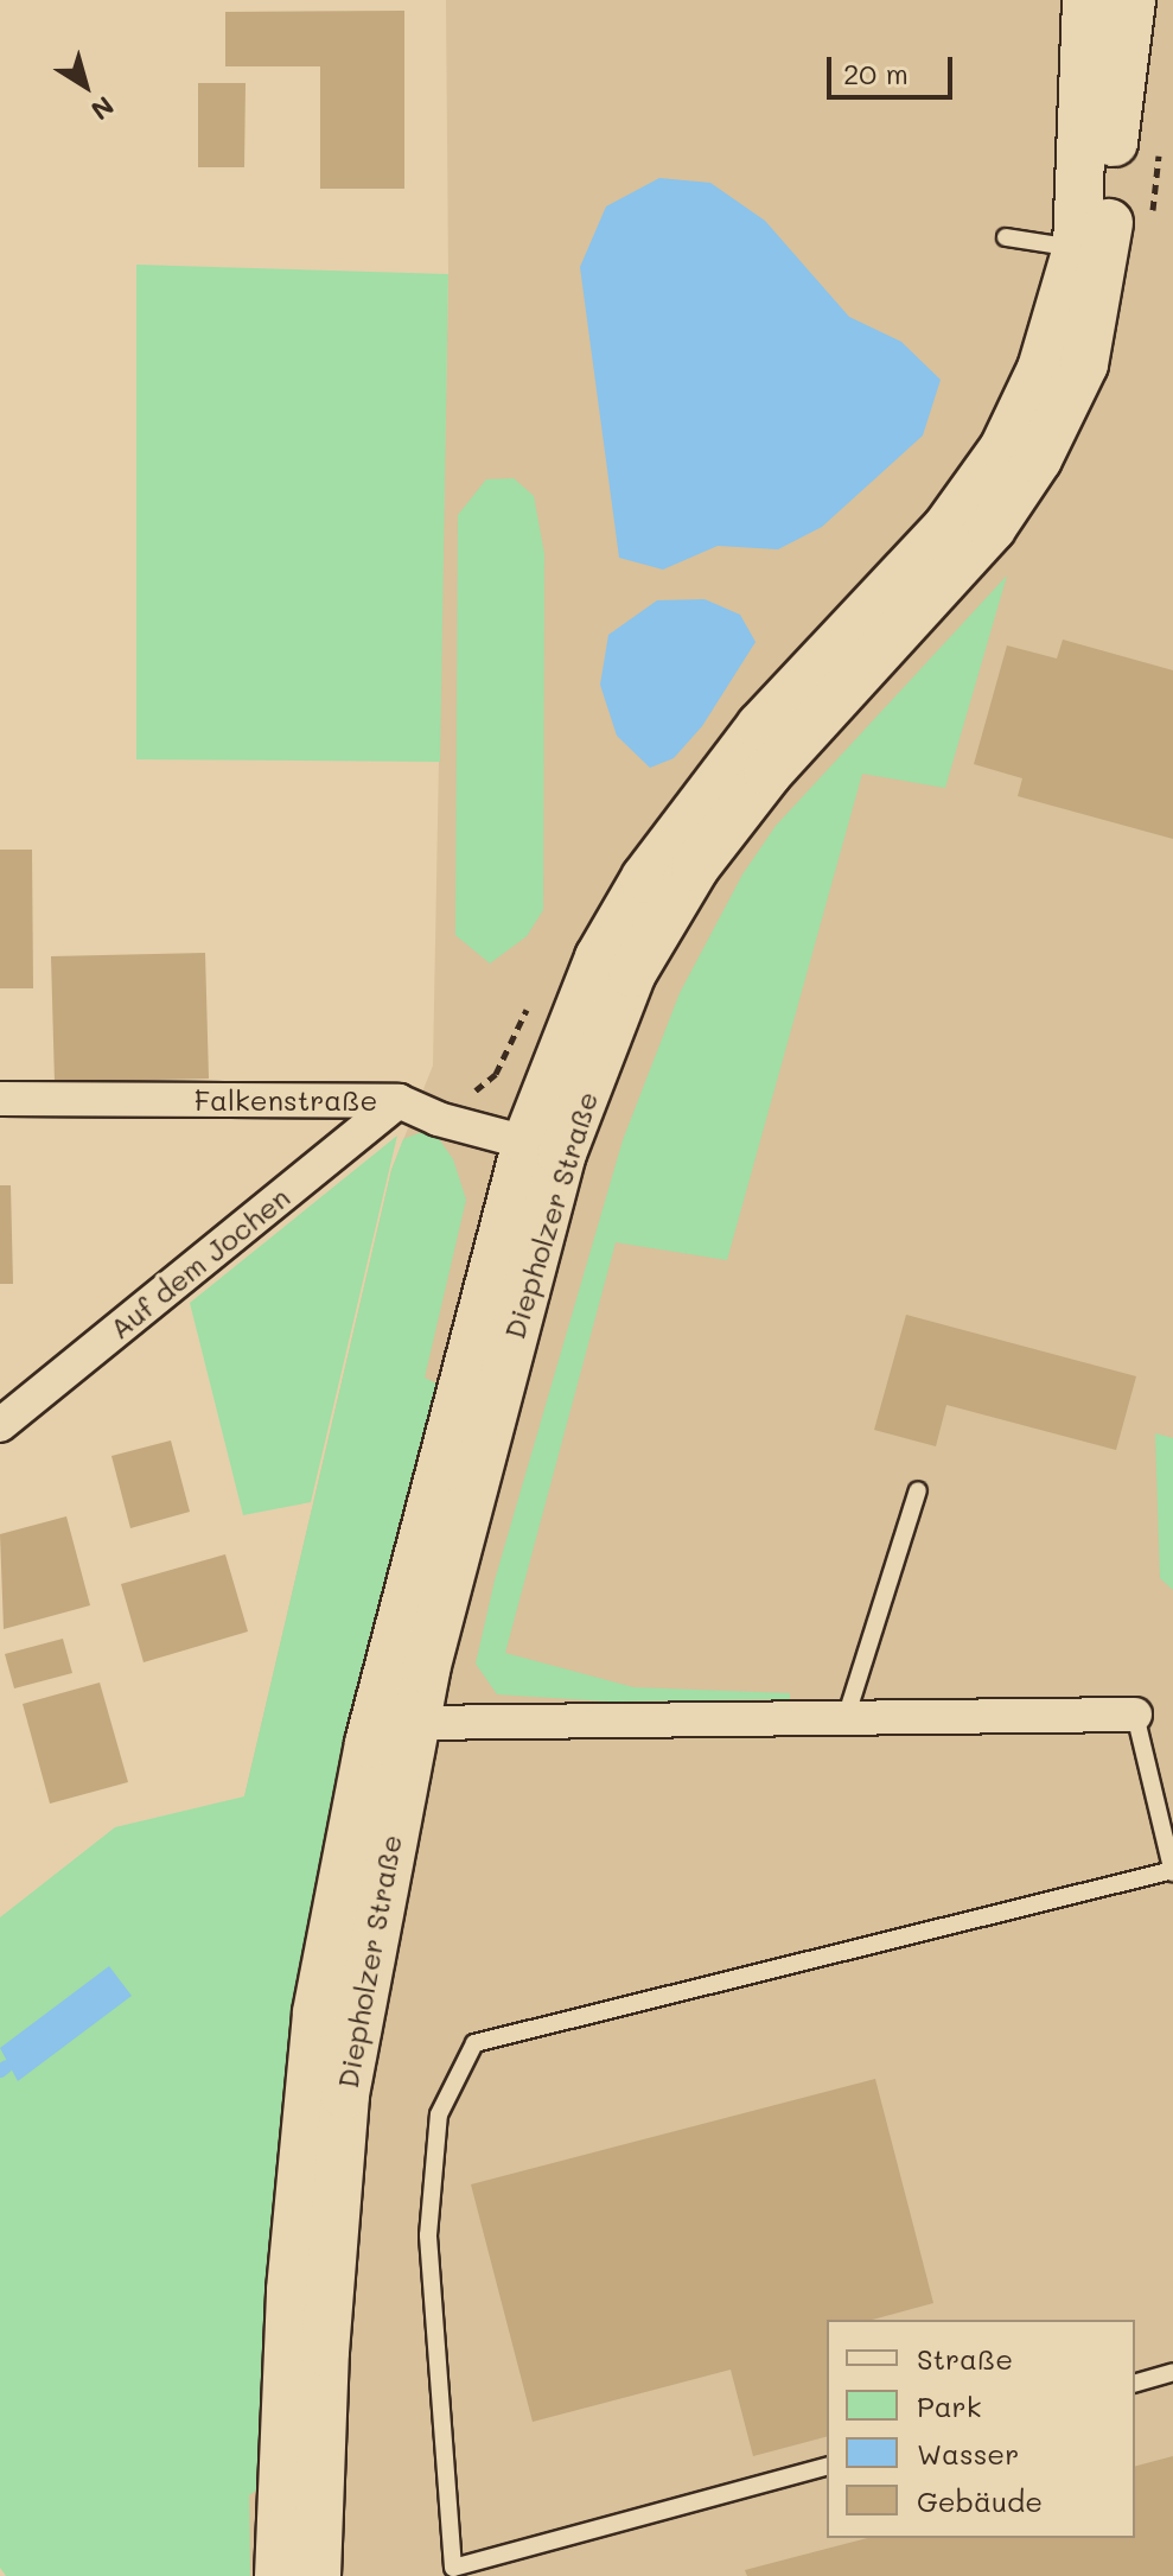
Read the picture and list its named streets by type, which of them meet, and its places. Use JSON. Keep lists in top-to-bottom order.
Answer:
{
  "streets": {
    "street": ["Falkenstraße", "Diepholzer Straße", "Auf dem Jochen"]
  },
  "crossings": [
    ["Falkenstraße", "Diepholzer Straße"],
    ["Falkenstraße", "Auf dem Jochen"]
  ],
  "legend": [
    "Straße",
    "Park",
    "Wasser",
    "Gebäude"
  ],
  "scale_bar": "20 m",
  "north": "bottom right"
}
